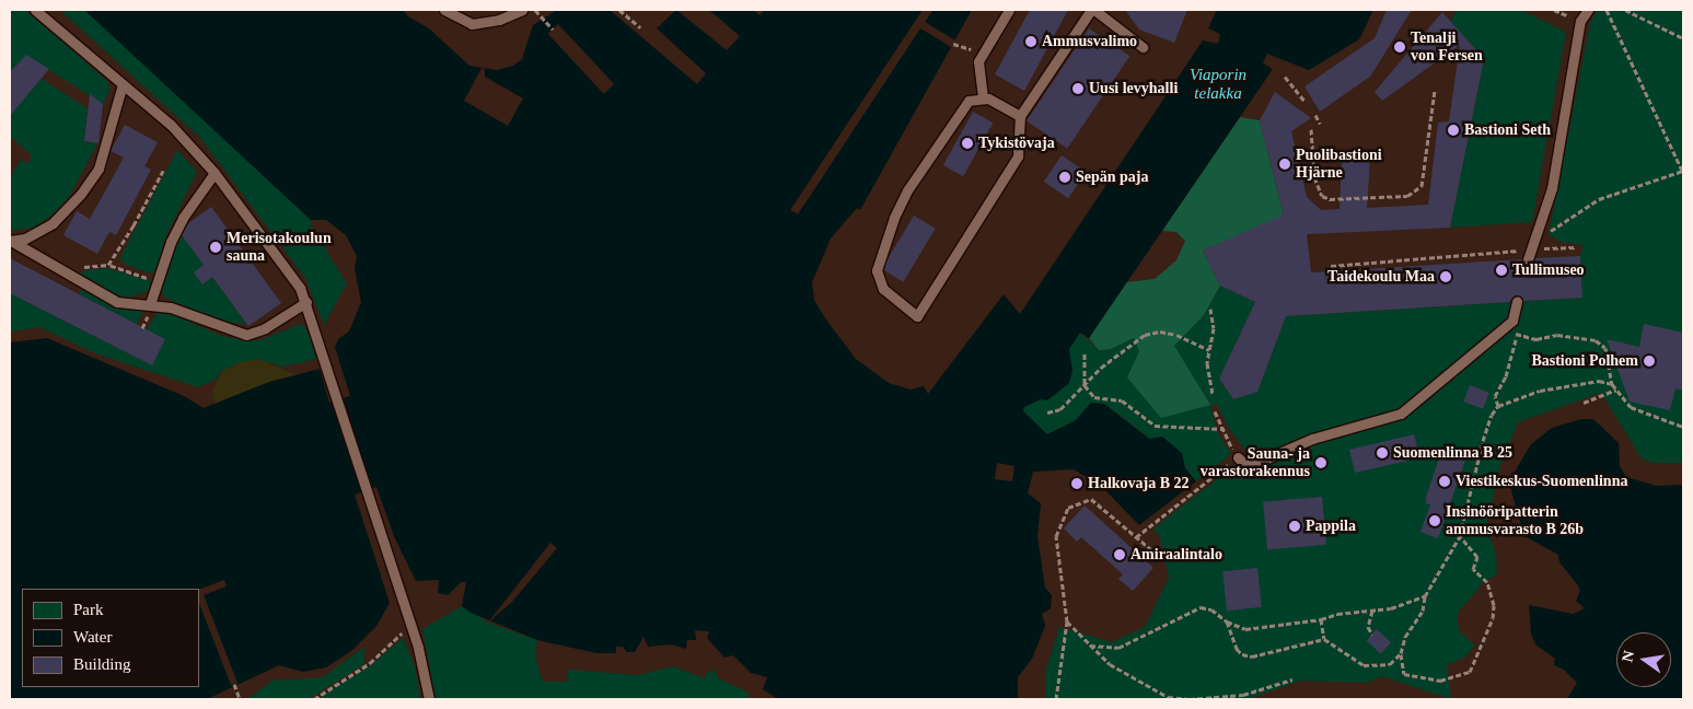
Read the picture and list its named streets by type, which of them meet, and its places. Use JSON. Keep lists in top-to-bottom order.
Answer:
{
  "water": ["Viaporin telakka"],
  "places": [
    "Ammusvalimo",
    "Tenalji von Fersen",
    "Uusi levyhalli",
    "Bastioni Seth",
    "Tykistövaja",
    "Puolibastioni Hjärne",
    "Sepän paja",
    "Merisotakoulun sauna",
    "Tullimuseo",
    "Taidekoulu Maa",
    "Bastioni Polhem",
    "Suomenlinna B 25",
    "Sauna- ja varastorakennus",
    "Viestikeskus-Suomenlinna",
    "Halkovaja B 22",
    "Insinööripatterin ammusvarasto B 26b",
    "Pappila",
    "Amiraalintalo"
  ],
  "legend": ["Park", "Water", "Building"],
  "north": "left"
}
